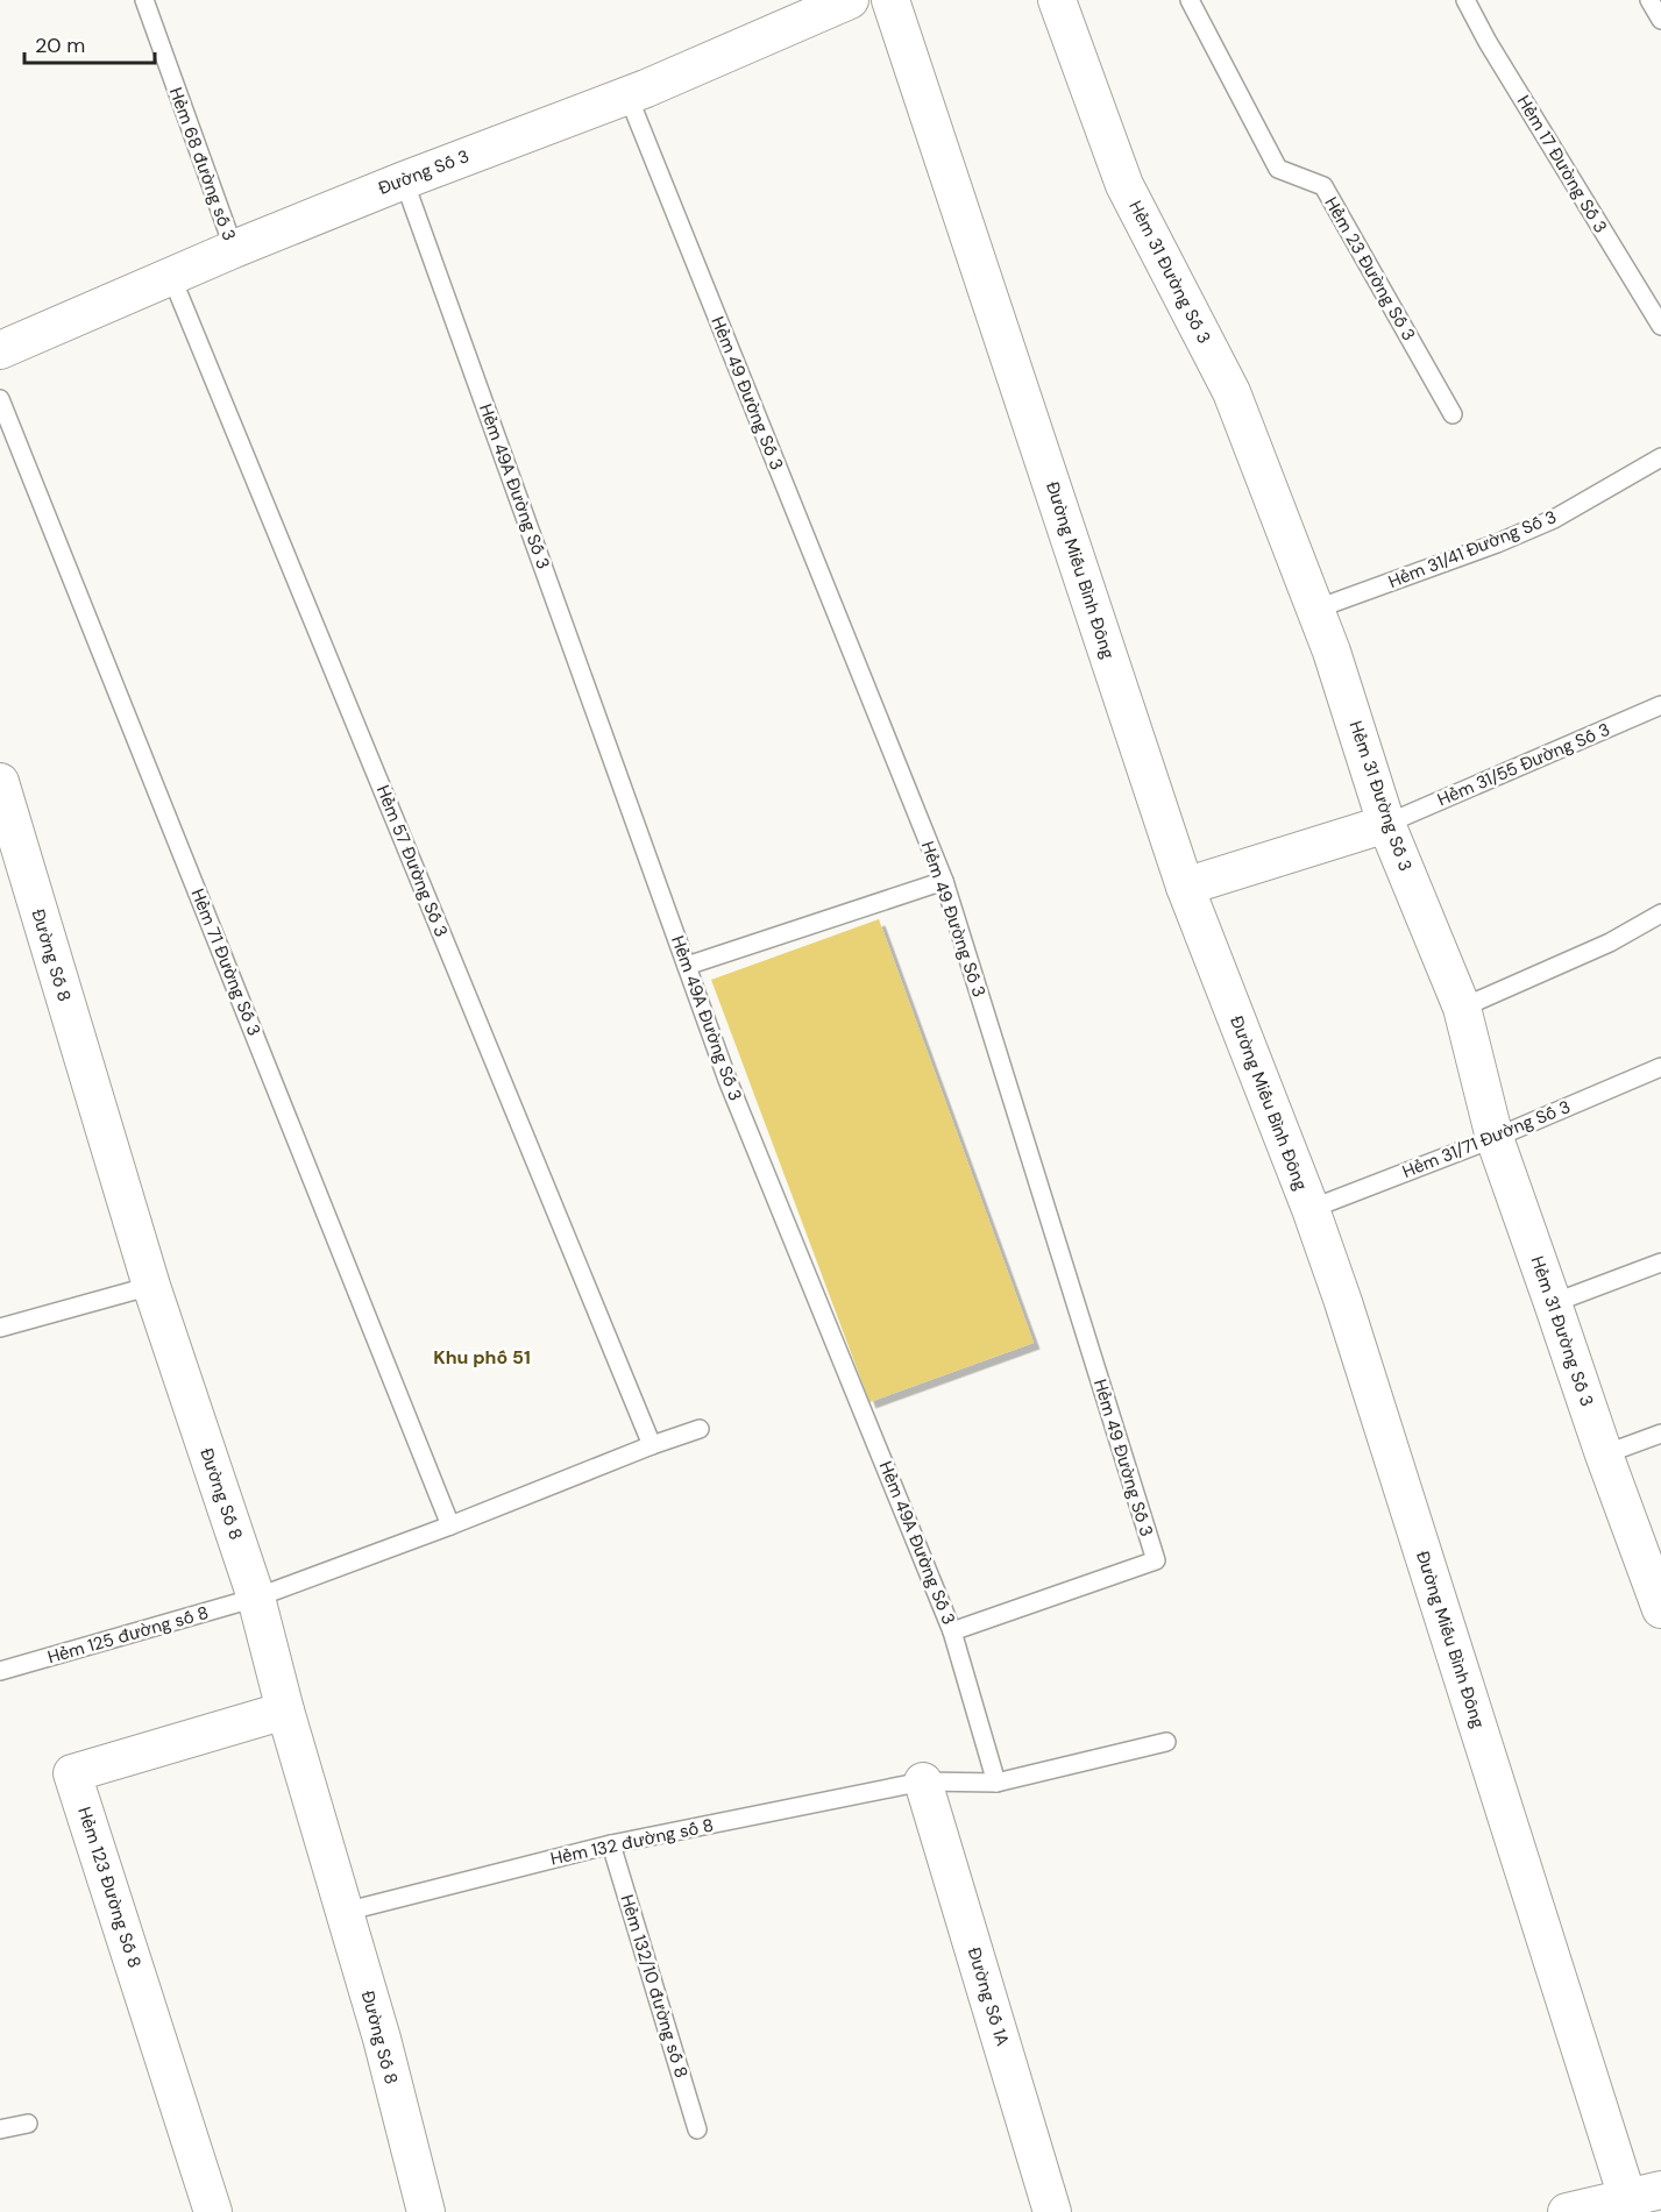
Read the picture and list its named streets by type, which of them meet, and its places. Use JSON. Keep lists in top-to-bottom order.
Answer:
{
  "streets": {
    "street": [
      "Đường Số 3",
      "Hẻm 31 Đường Số 3",
      "Đường Miếu Bình Đông",
      "Đường Số 8",
      "Hẻm 123 Đường Số 8",
      "Đường Số 1A"
    ],
    "lane": [
      "Hẻm 68 đường số 3",
      "Hẻm 17 Đường Số 3",
      "Hẻm 23 Đường Số 3",
      "Hẻm 49 Đường Số 3",
      "Hẻm 49A Đường Số 3",
      "Hẻm 31/41 Đường Số 3",
      "Hẻm 31/55 Đường Số 3",
      "Hẻm 57 Đường Số 3",
      "Hẻm 71 Đường Số 3",
      "Hẻm 31/71 Đường Số 3",
      "Hẻm 125 đường số 8",
      "Hẻm 132 đường số 8",
      "Hẻm 132/10 đường số 8"
    ]
  },
  "crossings": [
    ["Hẻm 68 đường số 3", "Đường Số 3"],
    ["Đường Số 3", "Hẻm 49 Đường Số 3"],
    ["Đường Số 3", "Hẻm 49A Đường Số 3"],
    ["Đường Số 3", "Hẻm 57 Đường Số 3"],
    ["Hẻm 31 Đường Số 3", "Hẻm 31/41 Đường Số 3"],
    ["Hẻm 31 Đường Số 3", "Hẻm 31/55 Đường Số 3"],
    ["Hẻm 31 Đường Số 3", "Hẻm 31/71 Đường Số 3"],
    ["Hẻm 49 Đường Số 3", "Hẻm 49A Đường Số 3"],
    ["Đường Miếu Bình Đông", "Hẻm 31/71 Đường Số 3"],
    ["Hẻm 57 Đường Số 3", "Hẻm 125 đường số 8"],
    ["Đường Số 8", "Hẻm 125 đường số 8"],
    ["Đường Số 8", "Hẻm 132 đường số 8"],
    ["Đường Số 8", "Hẻm 123 Đường Số 8"],
    ["Hẻm 71 Đường Số 3", "Hẻm 125 đường số 8"],
    ["Hẻm 132 đường số 8", "Hẻm 132/10 đường số 8"],
    ["Hẻm 132 đường số 8", "Đường Số 1A"]
  ],
  "districts": ["Khu phố 51"],
  "scale_bar": "20 m"
}
